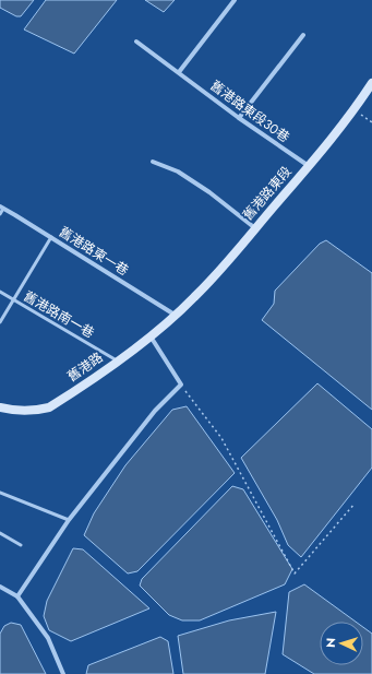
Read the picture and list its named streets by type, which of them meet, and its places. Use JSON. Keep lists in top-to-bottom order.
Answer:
{
  "streets": {
    "street": [
      "舊港路東段30巷",
      "舊港路東段",
      "舊港路東一巷",
      "舊港路"
    ],
    "lane": ["舊港路南一巷"]
  },
  "crossings": [
    ["舊港路東段30巷", "舊港路東段"],
    ["舊港路東段", "舊港路東一巷"],
    ["舊港路東段", "舊港路"],
    ["舊港路東一巷", "舊港路"],
    ["舊港路南一巷", "舊港路"]
  ],
  "north": "left"
}
